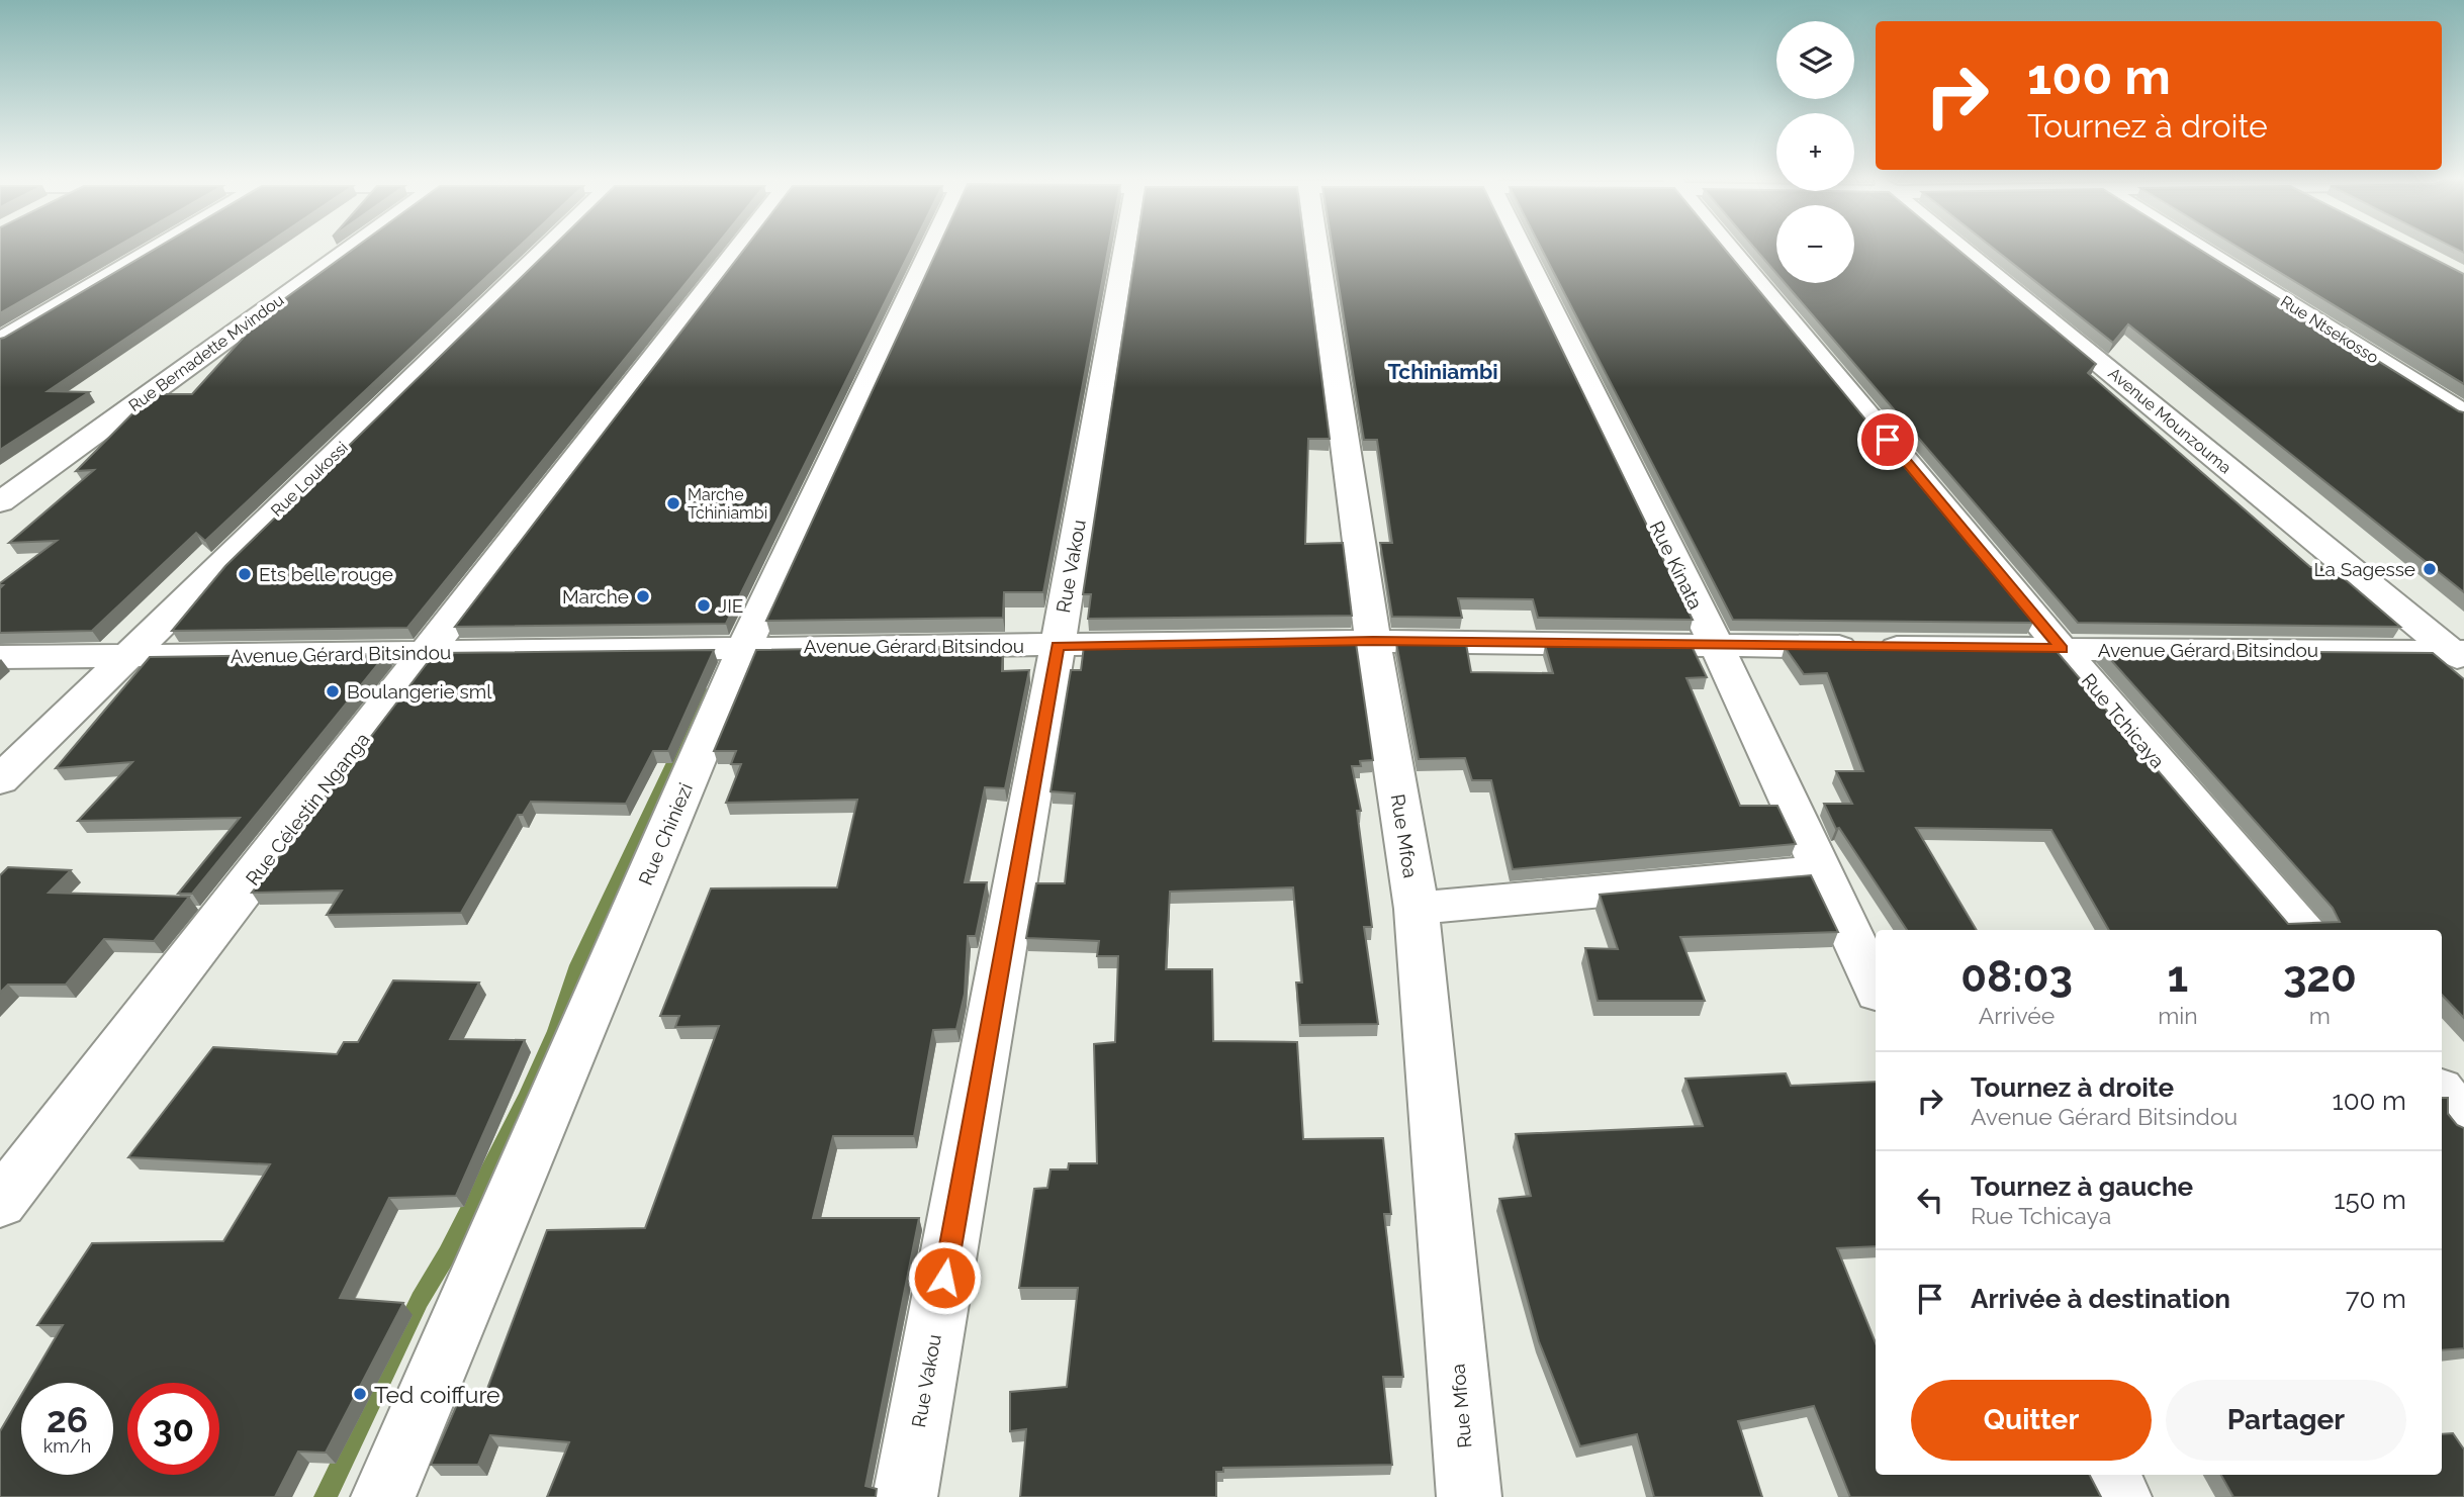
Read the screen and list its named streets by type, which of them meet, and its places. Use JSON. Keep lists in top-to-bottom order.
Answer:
{
  "streets": {
    "street": [
      "Rue Ntsekosso",
      "Rue Bernadette Mvindou",
      "Avenue Mounzouma",
      "Rue Loukossi",
      "Rue Kinata",
      "Rue Vakou",
      "Avenue Gérard Bitsindou",
      "Rue Tchicaya",
      "Rue Célestin Nganga",
      "Rue Chiniezi",
      "Rue Mfoa"
    ]
  },
  "crossings": [
    ["Avenue Mounzouma", "Avenue Gérard Bitsindou"],
    ["Rue Loukossi", "Avenue Gérard Bitsindou"],
    ["Rue Kinata", "Avenue Gérard Bitsindou"],
    ["Rue Vakou", "Avenue Gérard Bitsindou"],
    ["Avenue Gérard Bitsindou", "Rue Tchicaya"],
    ["Avenue Gérard Bitsindou", "Rue Célestin Nganga"],
    ["Avenue Gérard Bitsindou", "Rue Chiniezi"],
    ["Avenue Gérard Bitsindou", "Rue Mfoa"]
  ],
  "districts": ["Tchiniambi"],
  "places": [
    "Marche Tchiniambi",
    "La Sagesse",
    "Ets belle rouge",
    "Marche",
    "JIE",
    "Boulangerie sml",
    "Ted coiffure"
  ],
  "page": {
    "map_buttons": ["+", "−"],
    "turn": ["100 m", "Tournez à droite"],
    "eta": [
      "08:03",
      "Arrivée",
      "1",
      "min",
      "320",
      "m"
    ],
    "list": [
      {
        "name": "Tournez à droite",
        "note": "Avenue Gérard Bitsindou",
        "value": "100 m"
      },
      {
        "name": "Tournez à gauche",
        "note": "Rue Tchicaya",
        "value": "150 m"
      },
      {
        "name": "Arrivée à destination",
        "value": "70 m"
      }
    ],
    "buttons": ["Quitter", "Partager"],
    "speed": "26 km/h",
    "limit": "30"
  }
}
